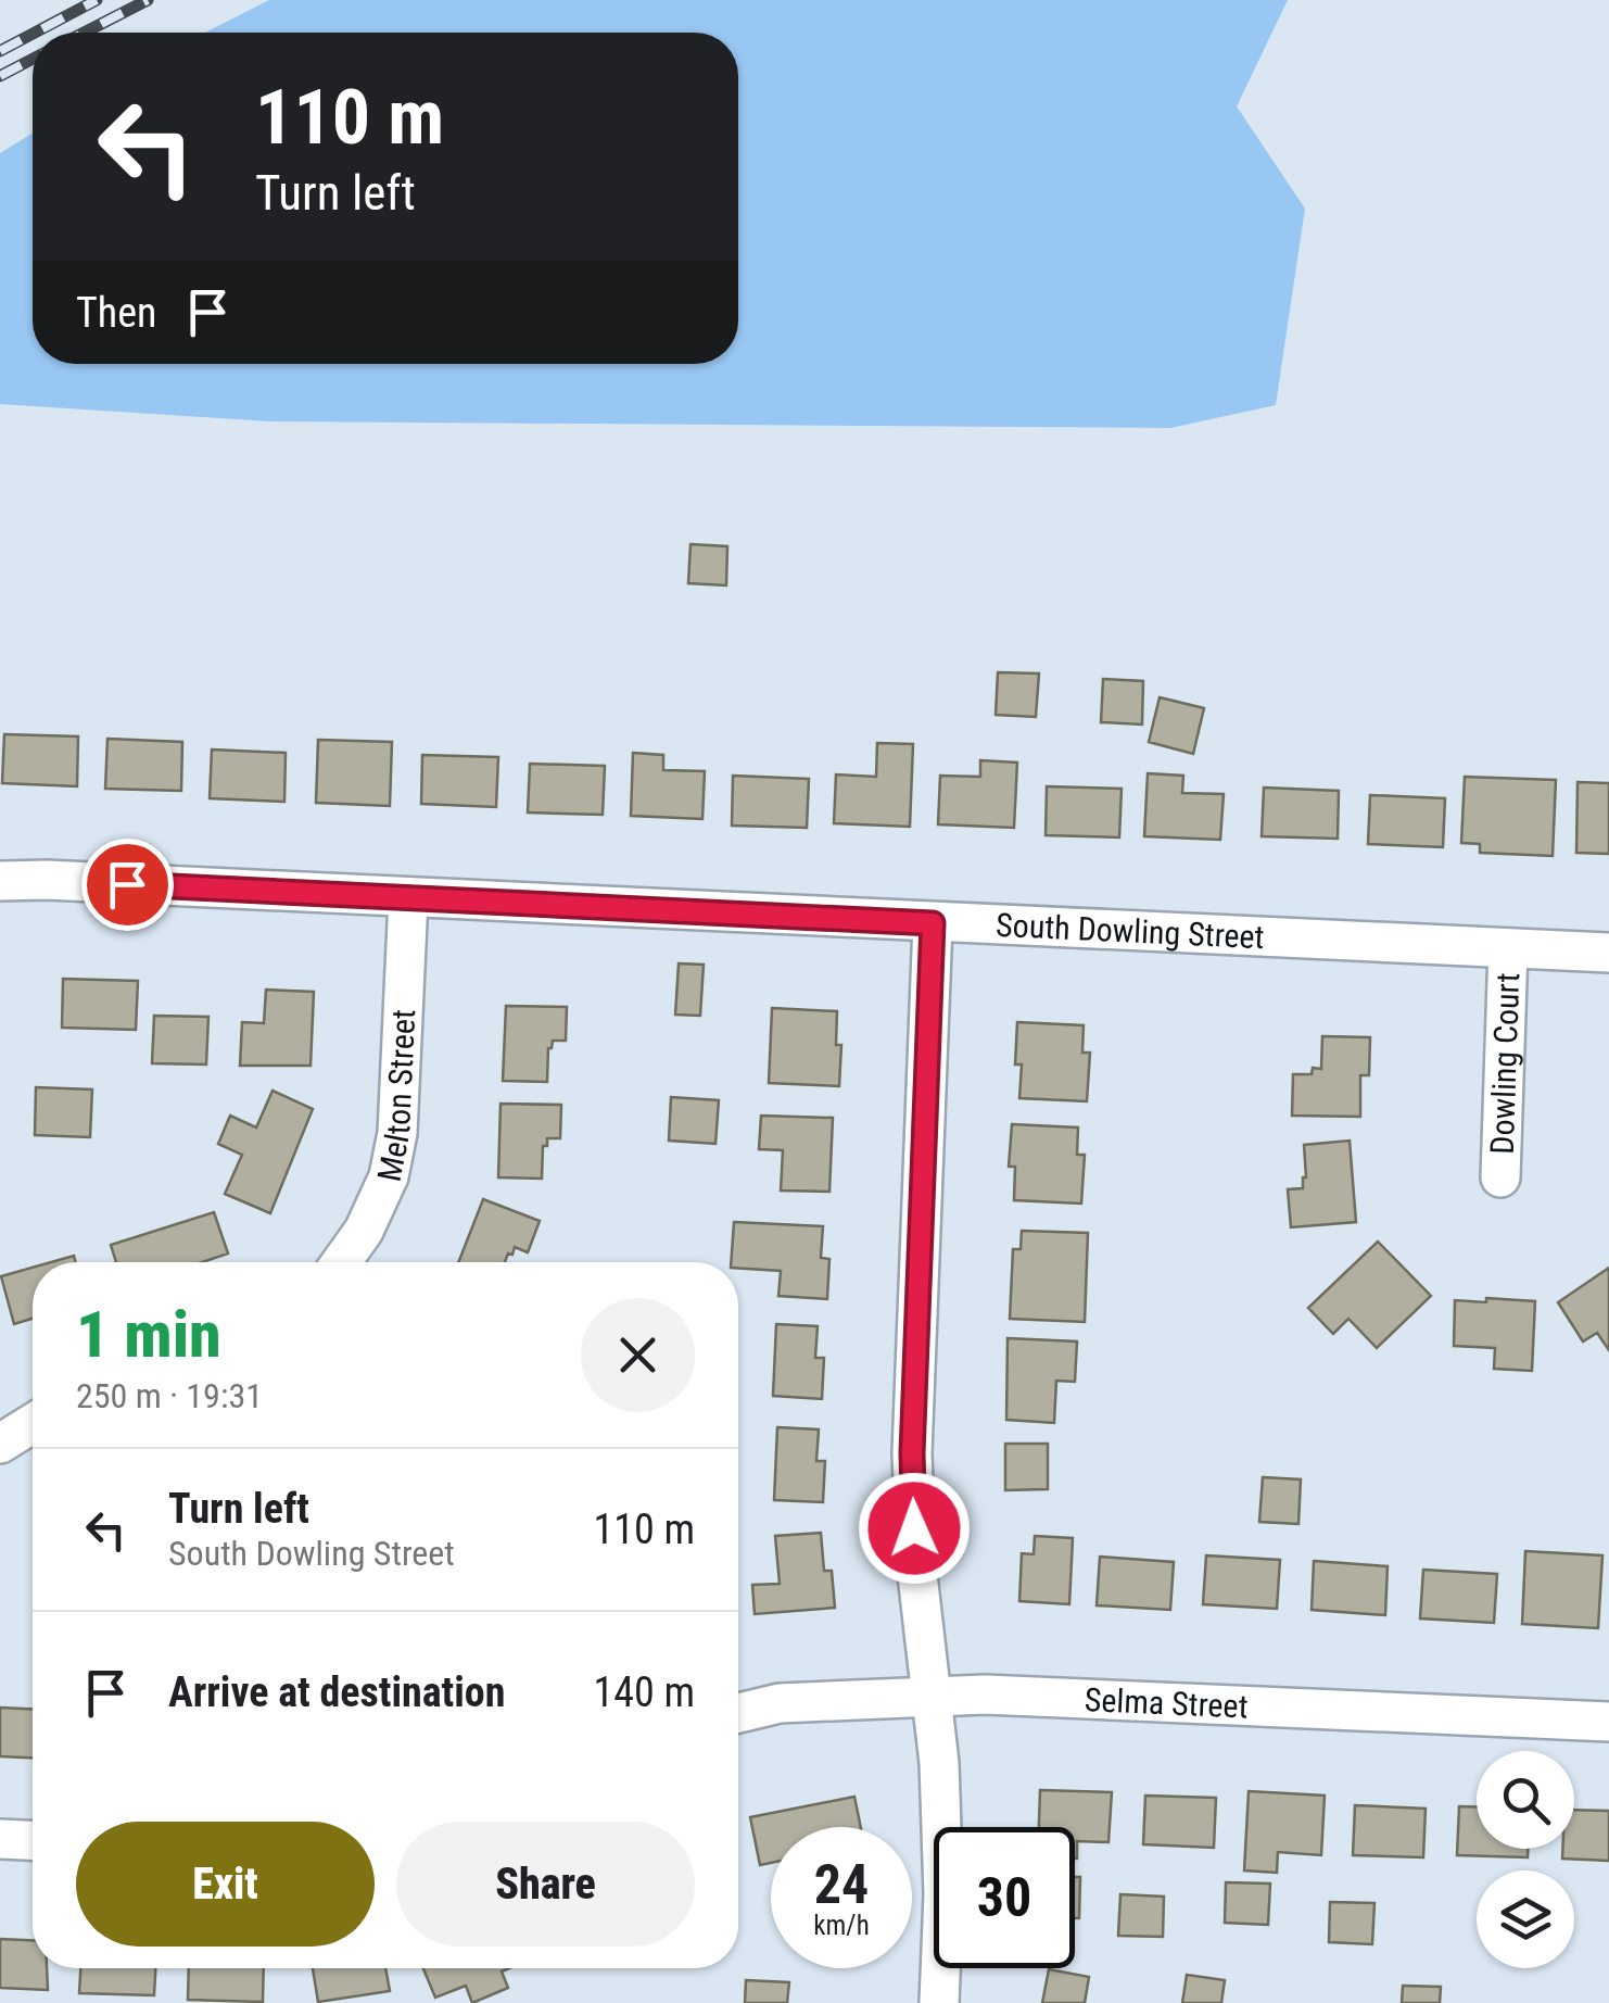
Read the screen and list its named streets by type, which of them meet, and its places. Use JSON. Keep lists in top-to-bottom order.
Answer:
{
  "streets": {
    "street": [
      "South Dowling Street",
      "Dowling Court",
      "Melton Street",
      "Selma Street"
    ]
  },
  "crossings": [
    ["South Dowling Street", "Dowling Court"],
    ["South Dowling Street", "Melton Street"]
  ],
  "page": {
    "turn": ["110 m", "Turn left"],
    "then": "Then",
    "heading": ["1 min", "250 m · 19:31"],
    "list": [
      {
        "name": "Turn left",
        "note": "South Dowling Street",
        "value": "110 m"
      },
      {
        "name": "Arrive at destination",
        "value": "140 m"
      }
    ],
    "buttons": ["Exit", "Share"],
    "speed": "24 km/h",
    "limit": "30"
  }
}
